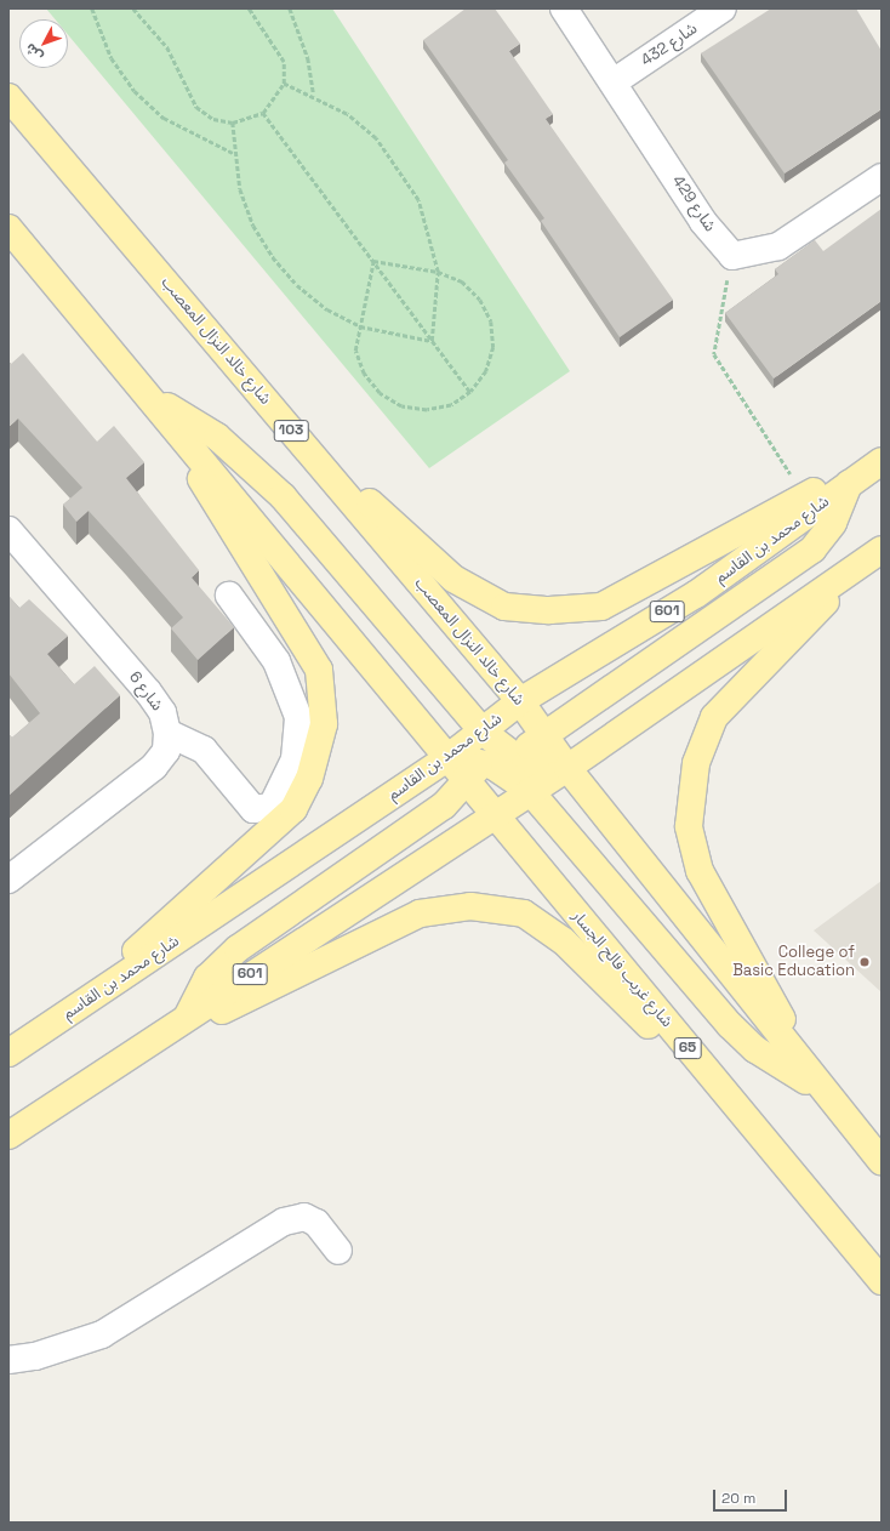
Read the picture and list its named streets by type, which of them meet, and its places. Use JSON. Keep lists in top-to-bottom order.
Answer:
{
  "streets": {
    "main road": [
      "شارع خالد النزال المعصب",
      "103",
      "شارع محمد بن القاسم",
      "601",
      "شارع غريب فالح الجسار",
      "65"
    ],
    "street": ["شارع 432", "شارع 429", "شارع 6"]
  },
  "crossings": [
    ["شارع 432", "شارع 429"],
    ["شارع خالد النزال المعصب", "شارع محمد بن القاسم"],
    ["شارع خالد النزال المعصب", "601"],
    ["601", "شارع غريب فالح الجسار"]
  ],
  "places": ["College of Basic Education"],
  "scale_bar": "20 m",
  "north": "bottom left"
}
